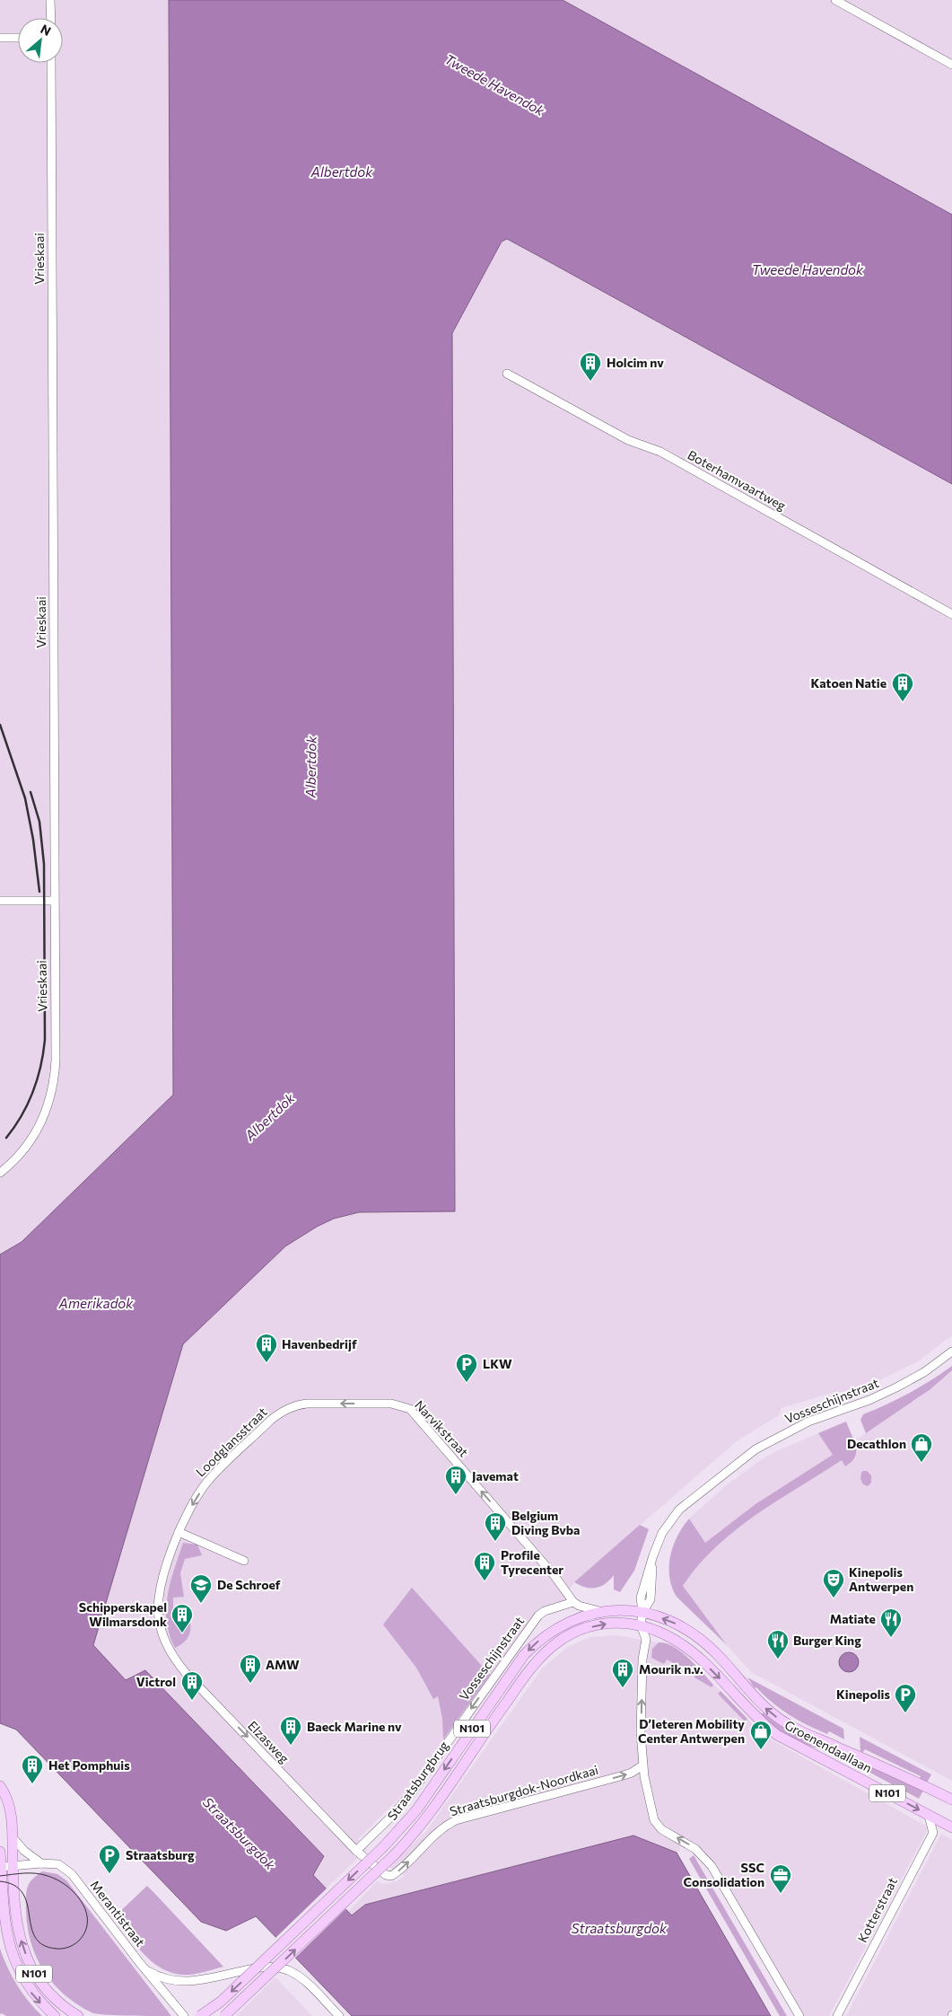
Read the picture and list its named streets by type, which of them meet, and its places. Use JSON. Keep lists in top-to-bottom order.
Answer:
{
  "streets": {
    "main road": ["N101", "Groenendaallaan", "Straatsburgbrug"],
    "street": [
      "Vrieskaai",
      "Boterhamvaartweg",
      "Vosseschijnstraat",
      "Narvikstraat",
      "Loodglansstraat",
      "Elzasweg",
      "Straatsburgdok-Noordkaai",
      "Kotterstraat",
      "Merantistraat"
    ]
  },
  "crossings": [
    ["Vosseschijnstraat", "Narvikstraat"],
    ["Vosseschijnstraat", "N101"],
    ["Vosseschijnstraat", "Elzasweg"],
    ["Vosseschijnstraat", "Groenendaallaan"],
    ["Vosseschijnstraat", "Straatsburgbrug"],
    ["Vosseschijnstraat", "Straatsburgdok-Noordkaai"],
    ["Narvikstraat", "Loodglansstraat"],
    ["Loodglansstraat", "Elzasweg"],
    ["N101", "Groenendaallaan"],
    ["N101", "Merantistraat"],
    ["Elzasweg", "Straatsburgdok-Noordkaai"],
    ["Groenendaallaan", "Straatsburgbrug"],
    ["Groenendaallaan", "Kotterstraat"]
  ],
  "one_way": [
    "Narvikstraat",
    "Loodglansstraat",
    "Elzasweg",
    "Straatsburgdok-Noordkaai"
  ],
  "water": [
    "Tweede Havendok",
    "Albertdok",
    "Amerikadok",
    "Straatsburgdok"
  ],
  "places": {
    "building": [
      "Holcim nv",
      "Katoen Natie",
      "Havenbedrijf",
      "Javemat",
      "Belgium Diving Bvba",
      "Profile Tyrecenter",
      "Schipperskapel Wilmarsdonk",
      "AMW",
      "Mourik n.v.",
      "Victrol",
      "Baeck Marine nv",
      "Het Pomphuis"
    ],
    "parking": ["LKW", "Kinepolis", "Straatsburg"],
    "shop": ["Decathlon", "D’Ieteren Mobility Center Antwerpen"],
    "theatre": ["Kinepolis Antwerpen"],
    "school or university": ["De Schroef"],
    "restaurant": ["Matiate", "Burger King"],
    "office": ["SSC Consolidation"]
  },
  "north": "top right"
}
